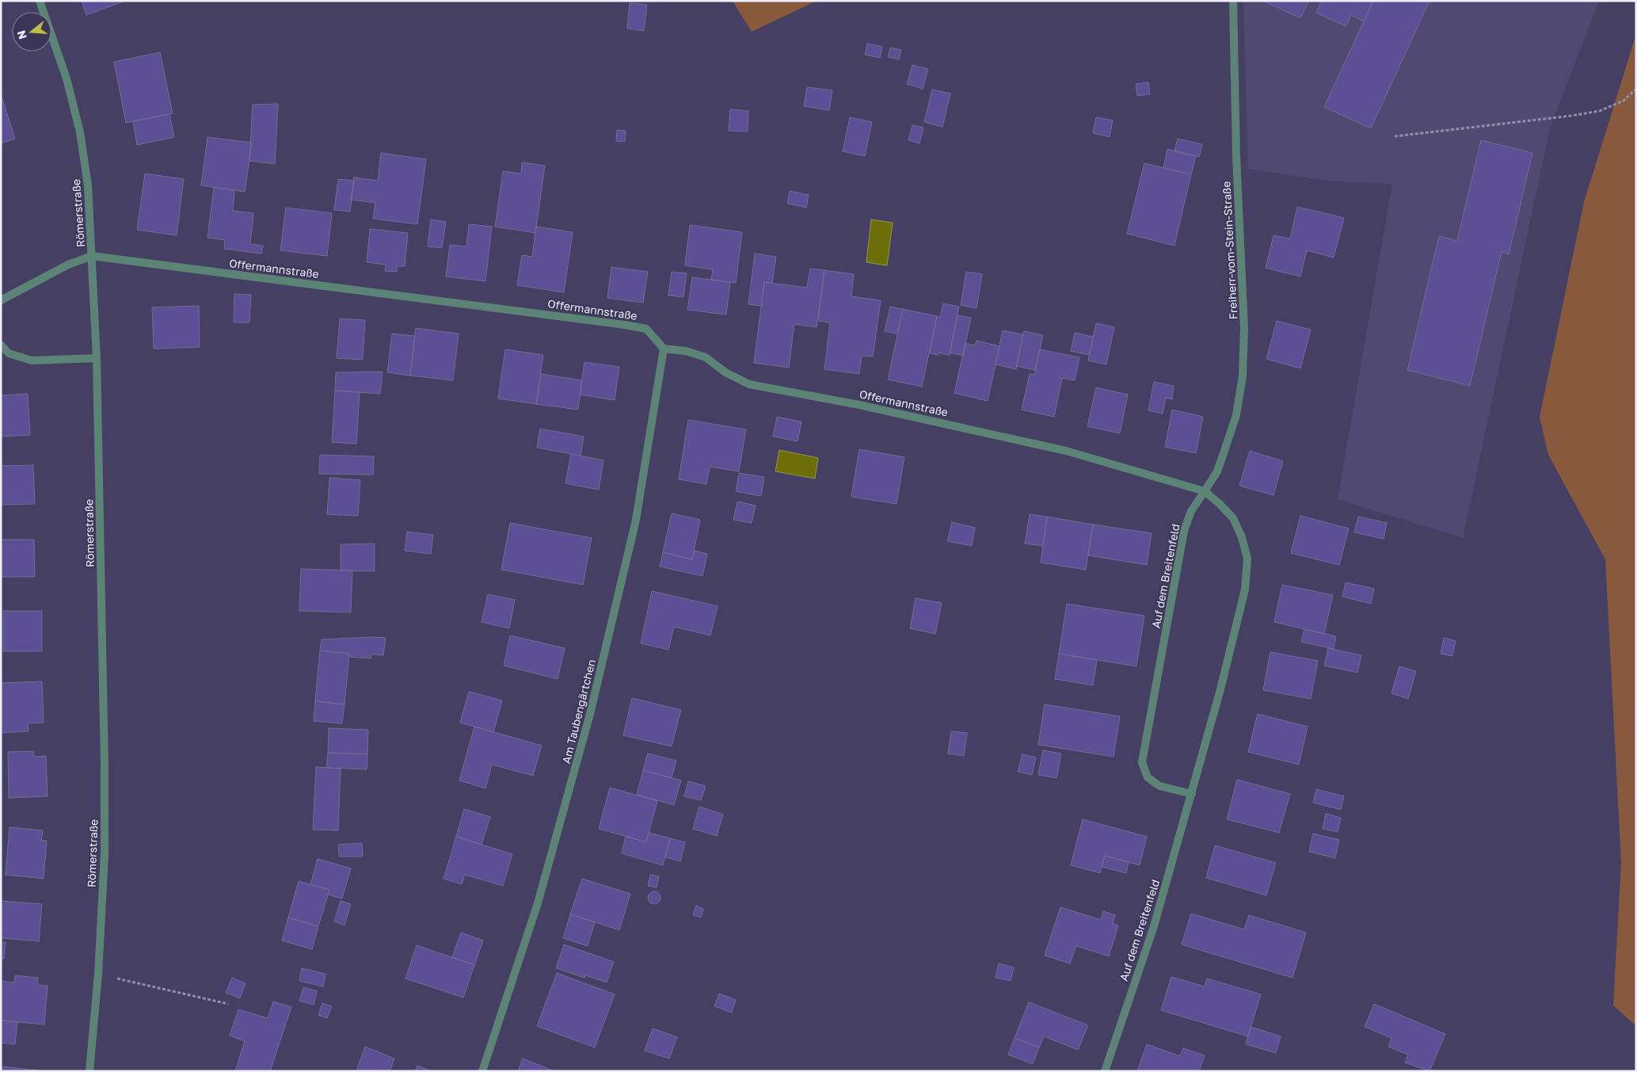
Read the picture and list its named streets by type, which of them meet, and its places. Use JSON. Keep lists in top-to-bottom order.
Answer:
{
  "streets": {
    "street": [
      "Römerstraße",
      "Freiherr-vom-Stein-Straße",
      "Offermannstraße",
      "Auf dem Breitenfeld",
      "Am Taubengärtchen"
    ]
  },
  "crossings": [
    ["Römerstraße", "Offermannstraße"],
    ["Freiherr-vom-Stein-Straße", "Offermannstraße"],
    ["Freiherr-vom-Stein-Straße", "Auf dem Breitenfeld"],
    ["Offermannstraße", "Auf dem Breitenfeld"],
    ["Offermannstraße", "Am Taubengärtchen"]
  ],
  "north": "left"
}
